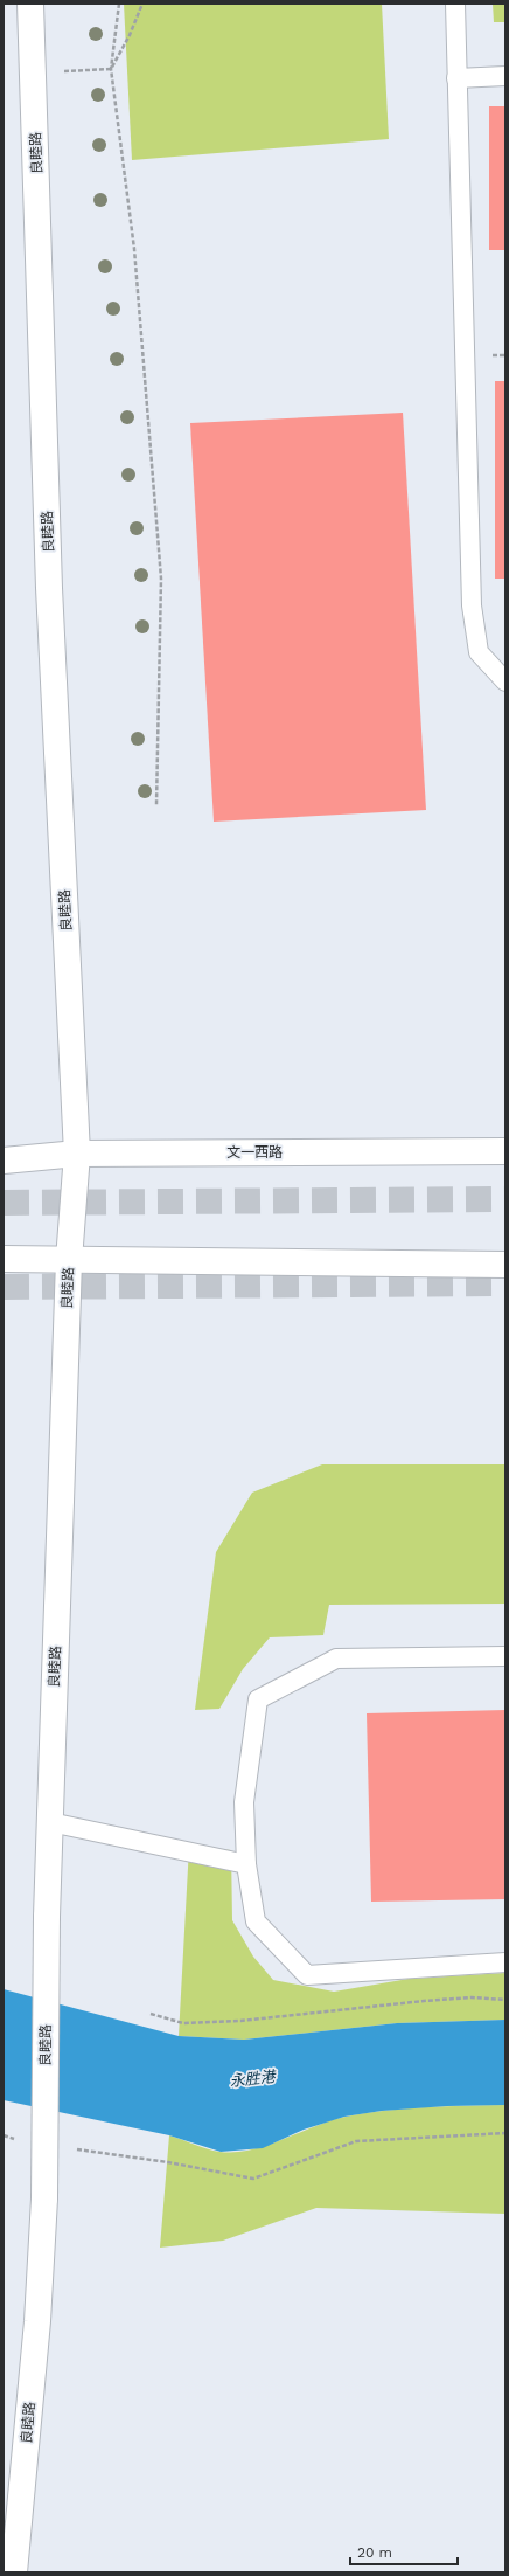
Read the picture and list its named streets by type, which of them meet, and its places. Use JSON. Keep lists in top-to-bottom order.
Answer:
{
  "streets": {
    "main road": ["良睦路", "文一西路"]
  },
  "crossings": [
    ["良睦路", "文一西路"]
  ],
  "water": ["永胜港"],
  "scale_bar": "20 m"
}
